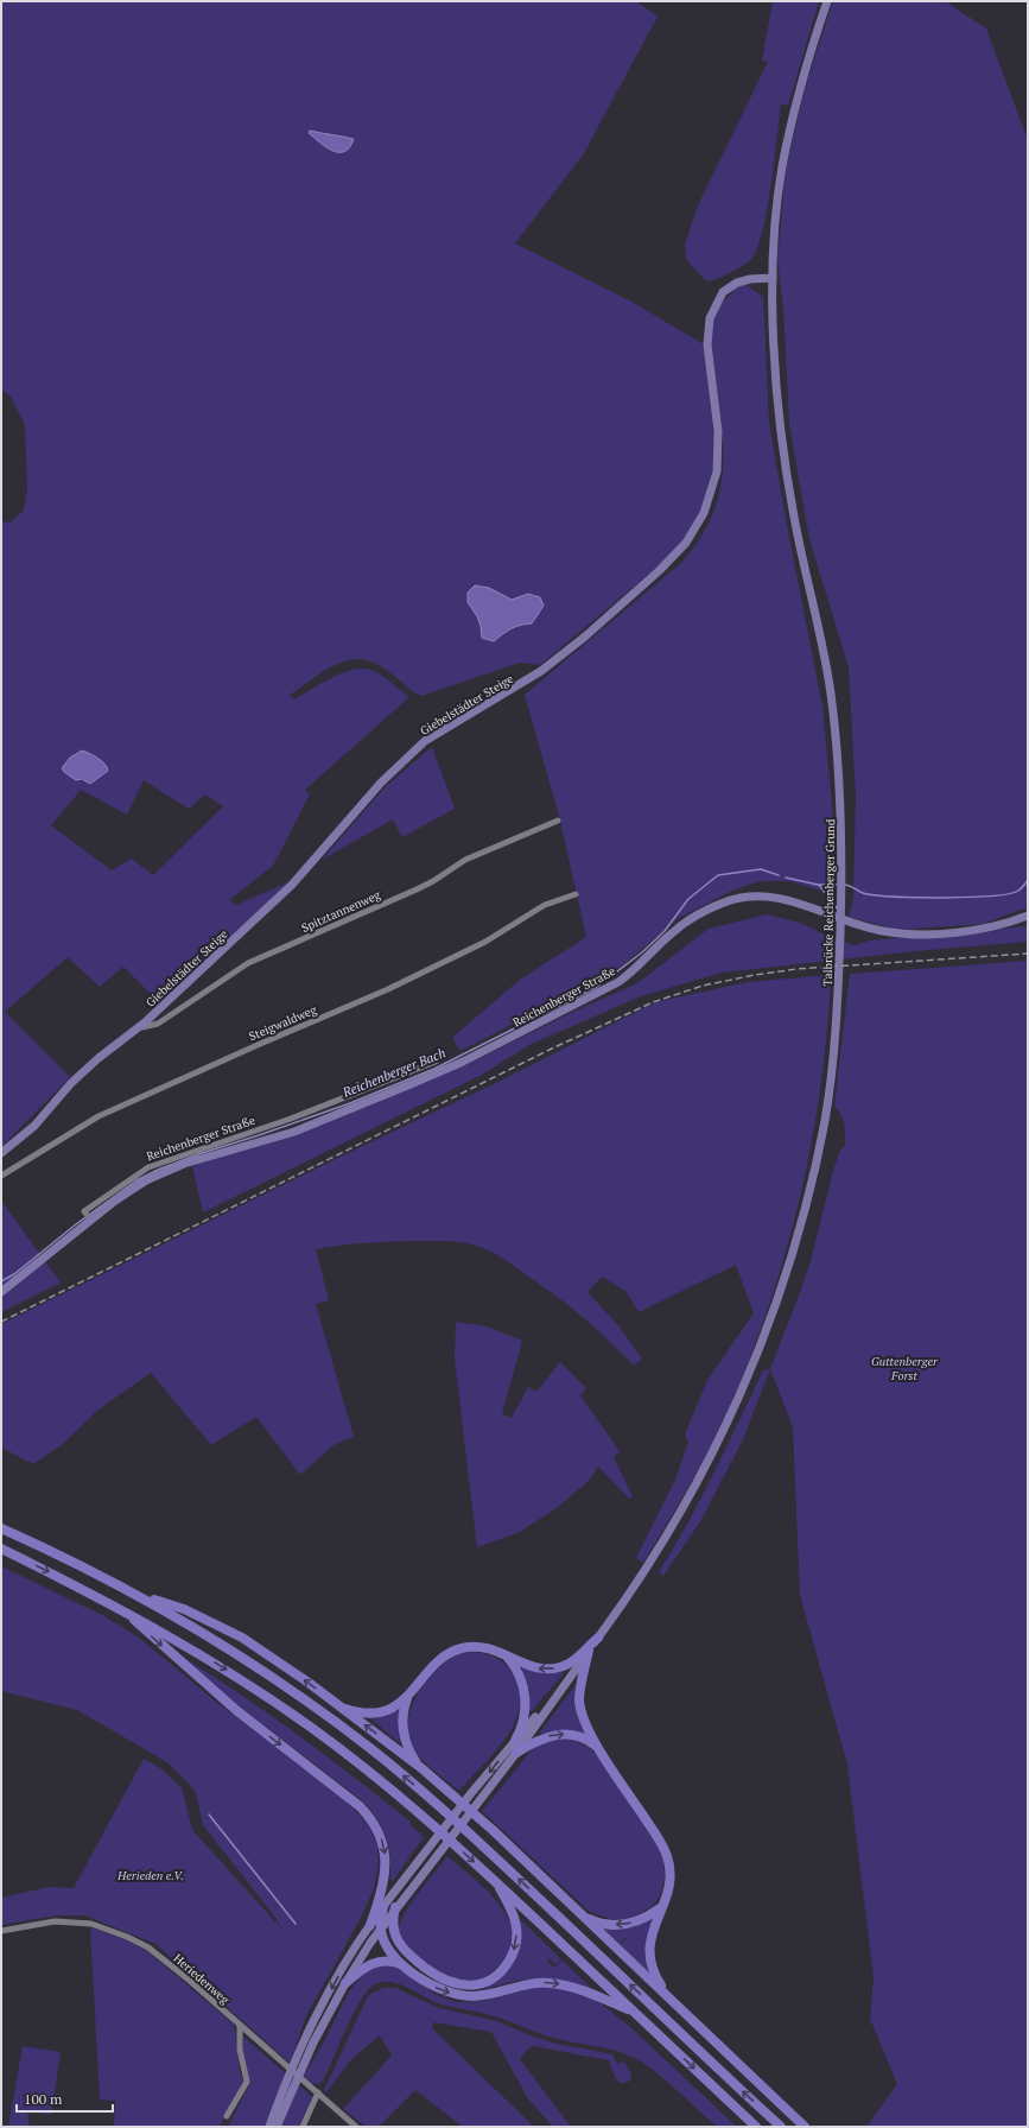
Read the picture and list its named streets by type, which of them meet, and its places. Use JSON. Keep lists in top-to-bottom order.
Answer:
{
  "streets": {
    "main road": ["Giebelstädter Steige", "Talbrücke Reichenberger Grund", "Reichenberger Straße"],
    "street": ["Spitztannenweg", "Steigwaldweg", "Heriedenweg"]
  },
  "crossings": [
    ["Giebelstädter Steige", "Talbrücke Reichenberger Grund"],
    ["Giebelstädter Steige", "Spitztannenweg"]
  ],
  "water": ["Reichenberger Bach"],
  "parks": ["Guttenberger Forst", "Herieden e.V."],
  "scale_bar": "100 m"
}
